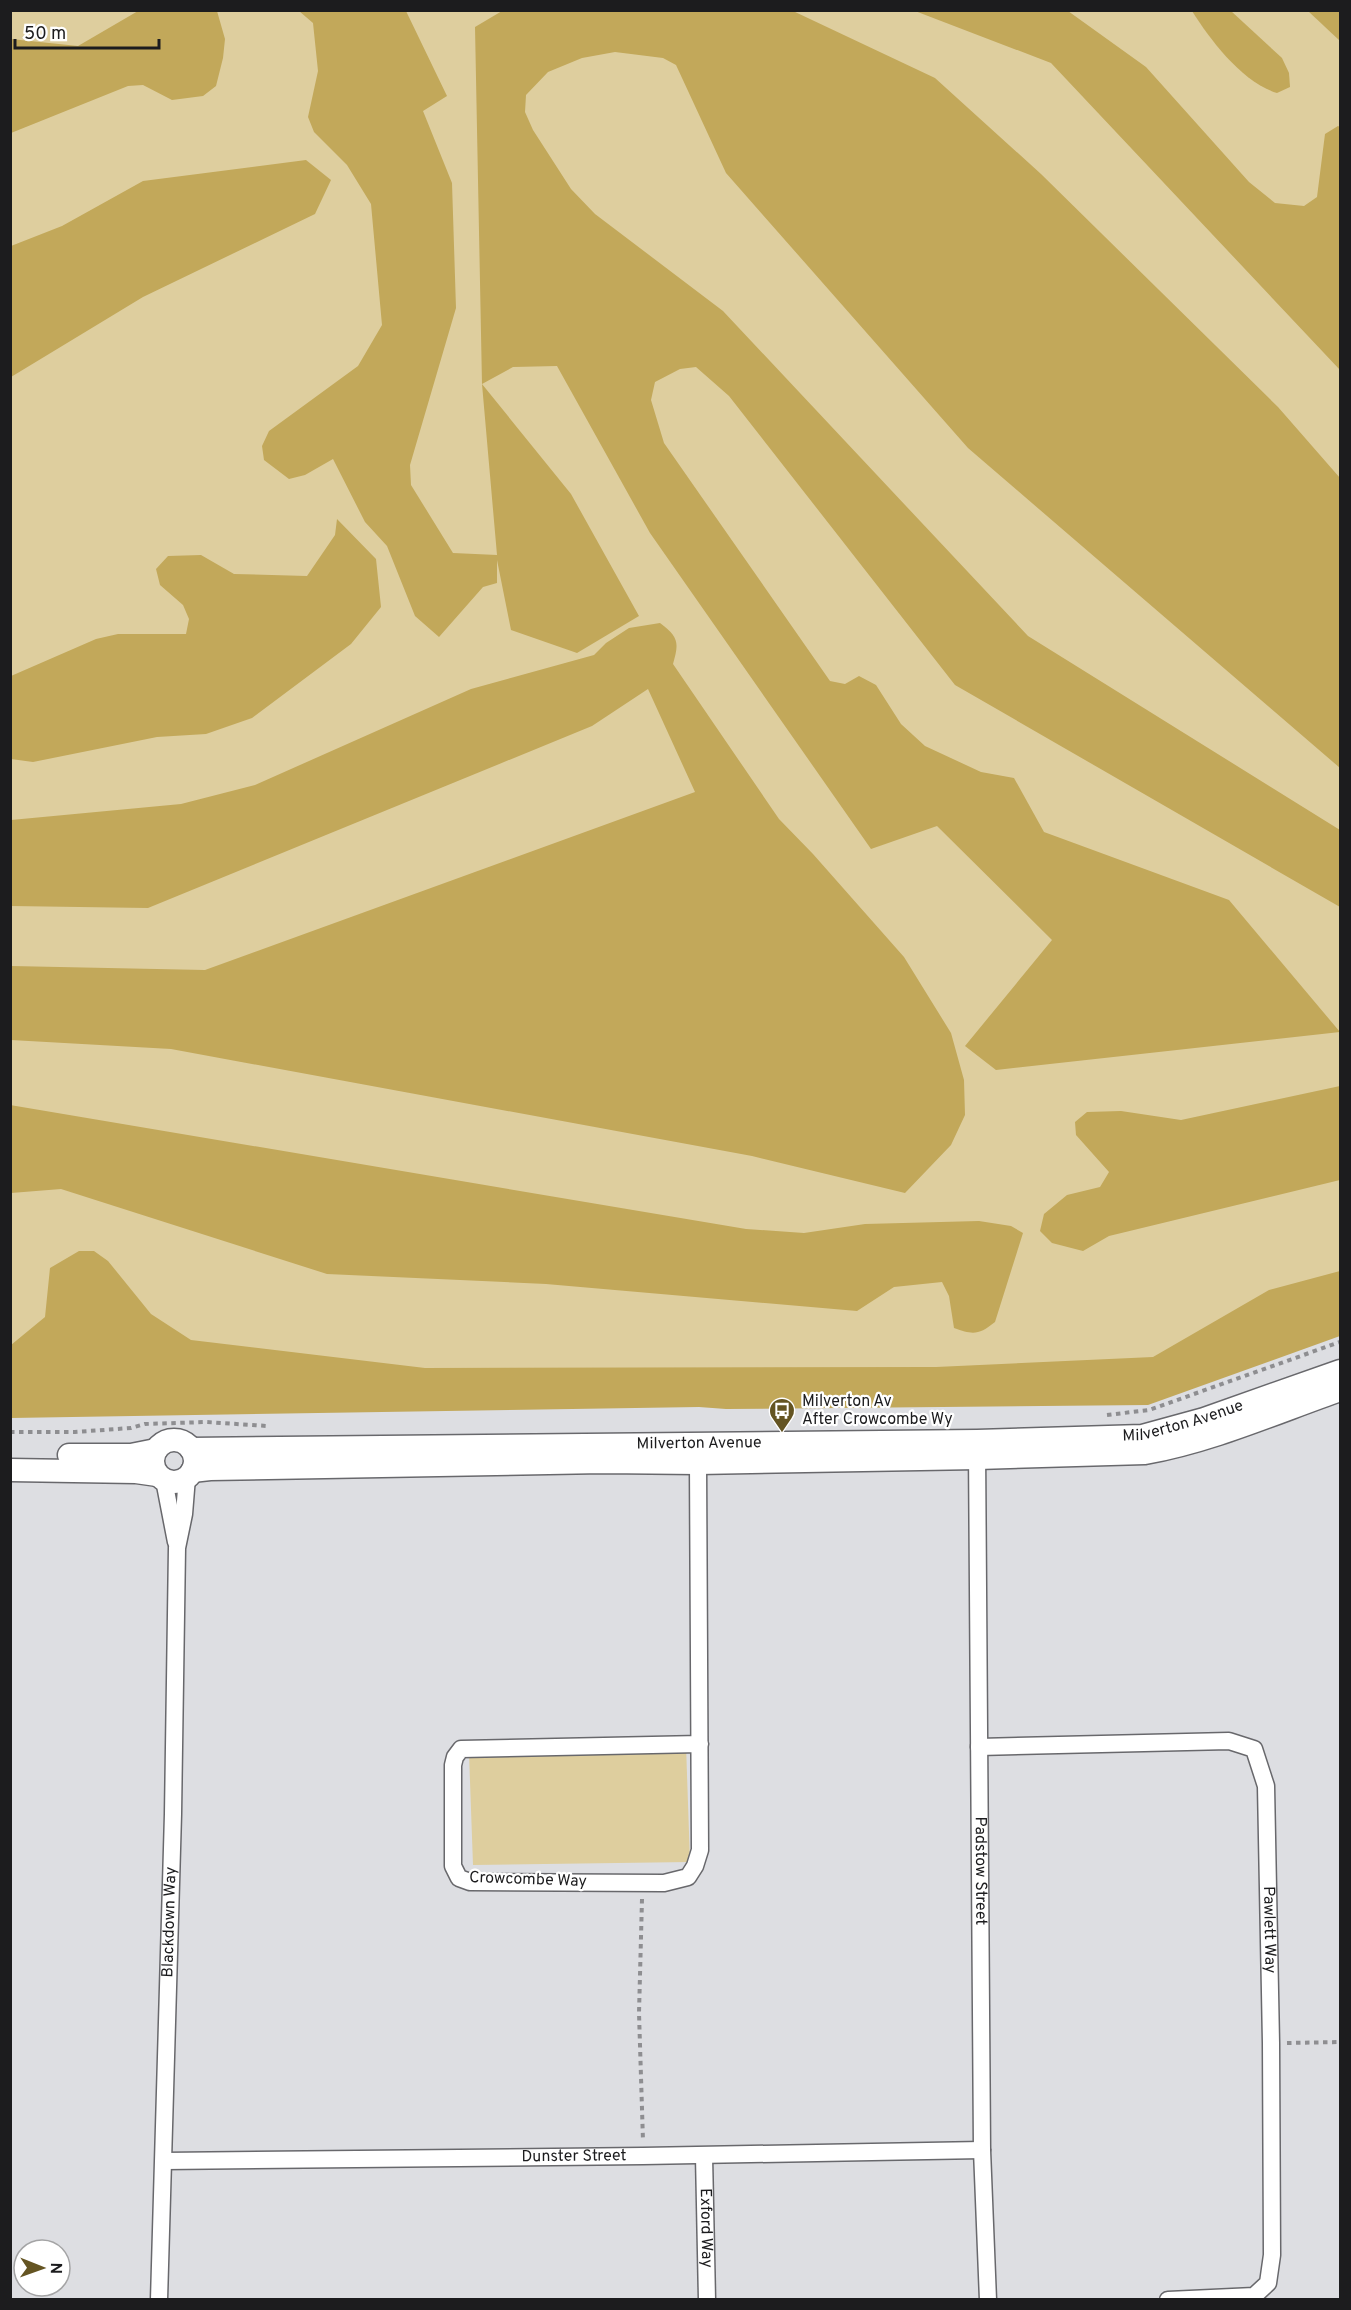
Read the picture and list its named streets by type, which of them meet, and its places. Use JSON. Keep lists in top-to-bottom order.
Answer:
{
  "streets": {
    "street": [
      "Milverton Avenue",
      "Padstow Street",
      "Crowcombe Way",
      "Blackdown Way",
      "Pawlett Way",
      "Dunster Street",
      "Exford Way"
    ]
  },
  "crossings": [
    ["Milverton Avenue", "Padstow Street"],
    ["Milverton Avenue", "Crowcombe Way"],
    ["Milverton Avenue", "Blackdown Way"],
    ["Padstow Street", "Pawlett Way"],
    ["Padstow Street", "Dunster Street"],
    ["Blackdown Way", "Dunster Street"],
    ["Dunster Street", "Exford Way"]
  ],
  "places": {
    "bus stop": ["Milverton Av After Crowcombe Wy"]
  },
  "scale_bar": "50 m",
  "north": "right"
}
